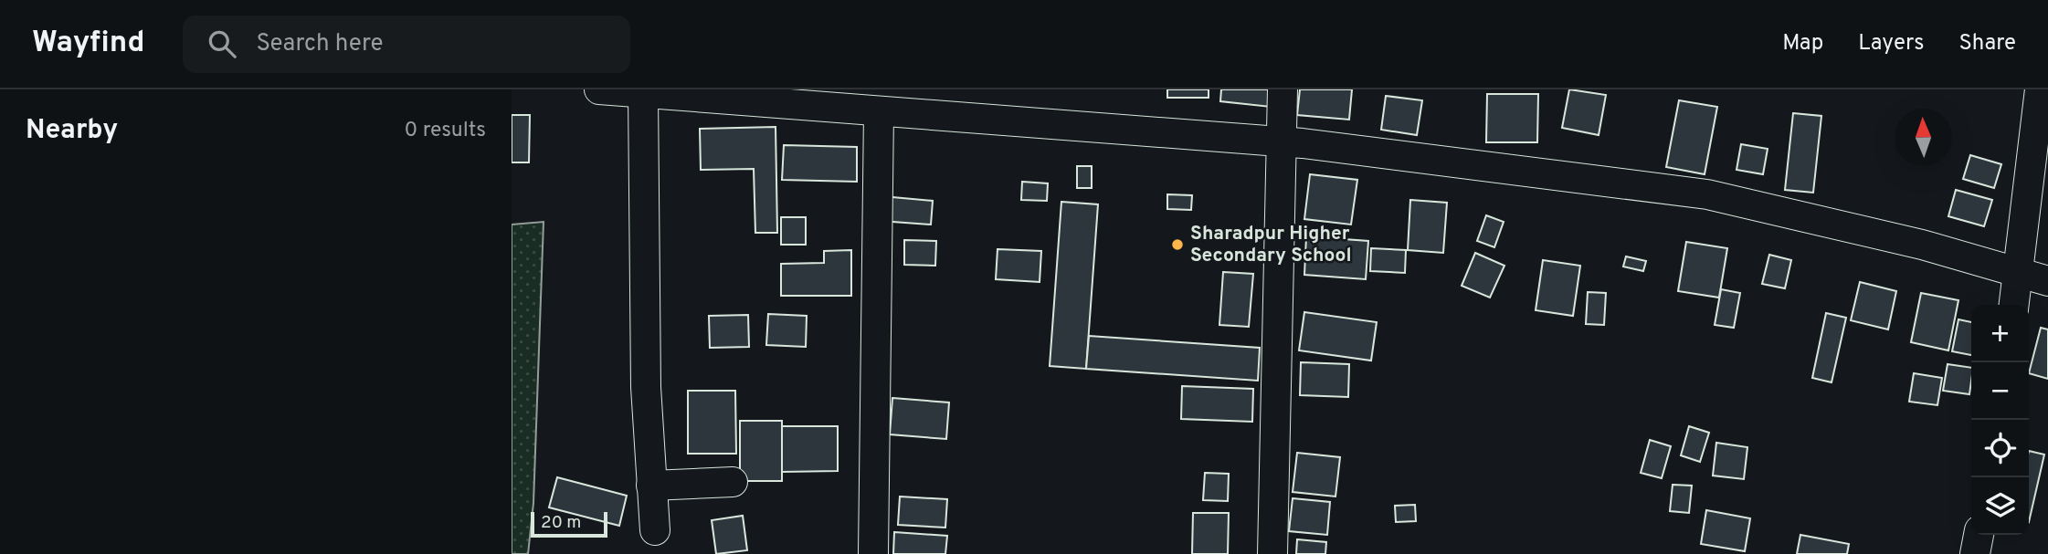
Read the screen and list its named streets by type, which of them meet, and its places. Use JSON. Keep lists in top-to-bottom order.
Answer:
{
  "places": ["Sharadpur Higher Secondary School"],
  "scale_bar": "20 m",
  "north": "top",
  "page": {
    "header": "Wayfind",
    "search": "Search here",
    "nav": ["Map", "Layers", "Share"],
    "heading": ["Nearby", "0 results"],
    "map_buttons": ["+", "−"],
    "scale": "20 m"
  }
}
